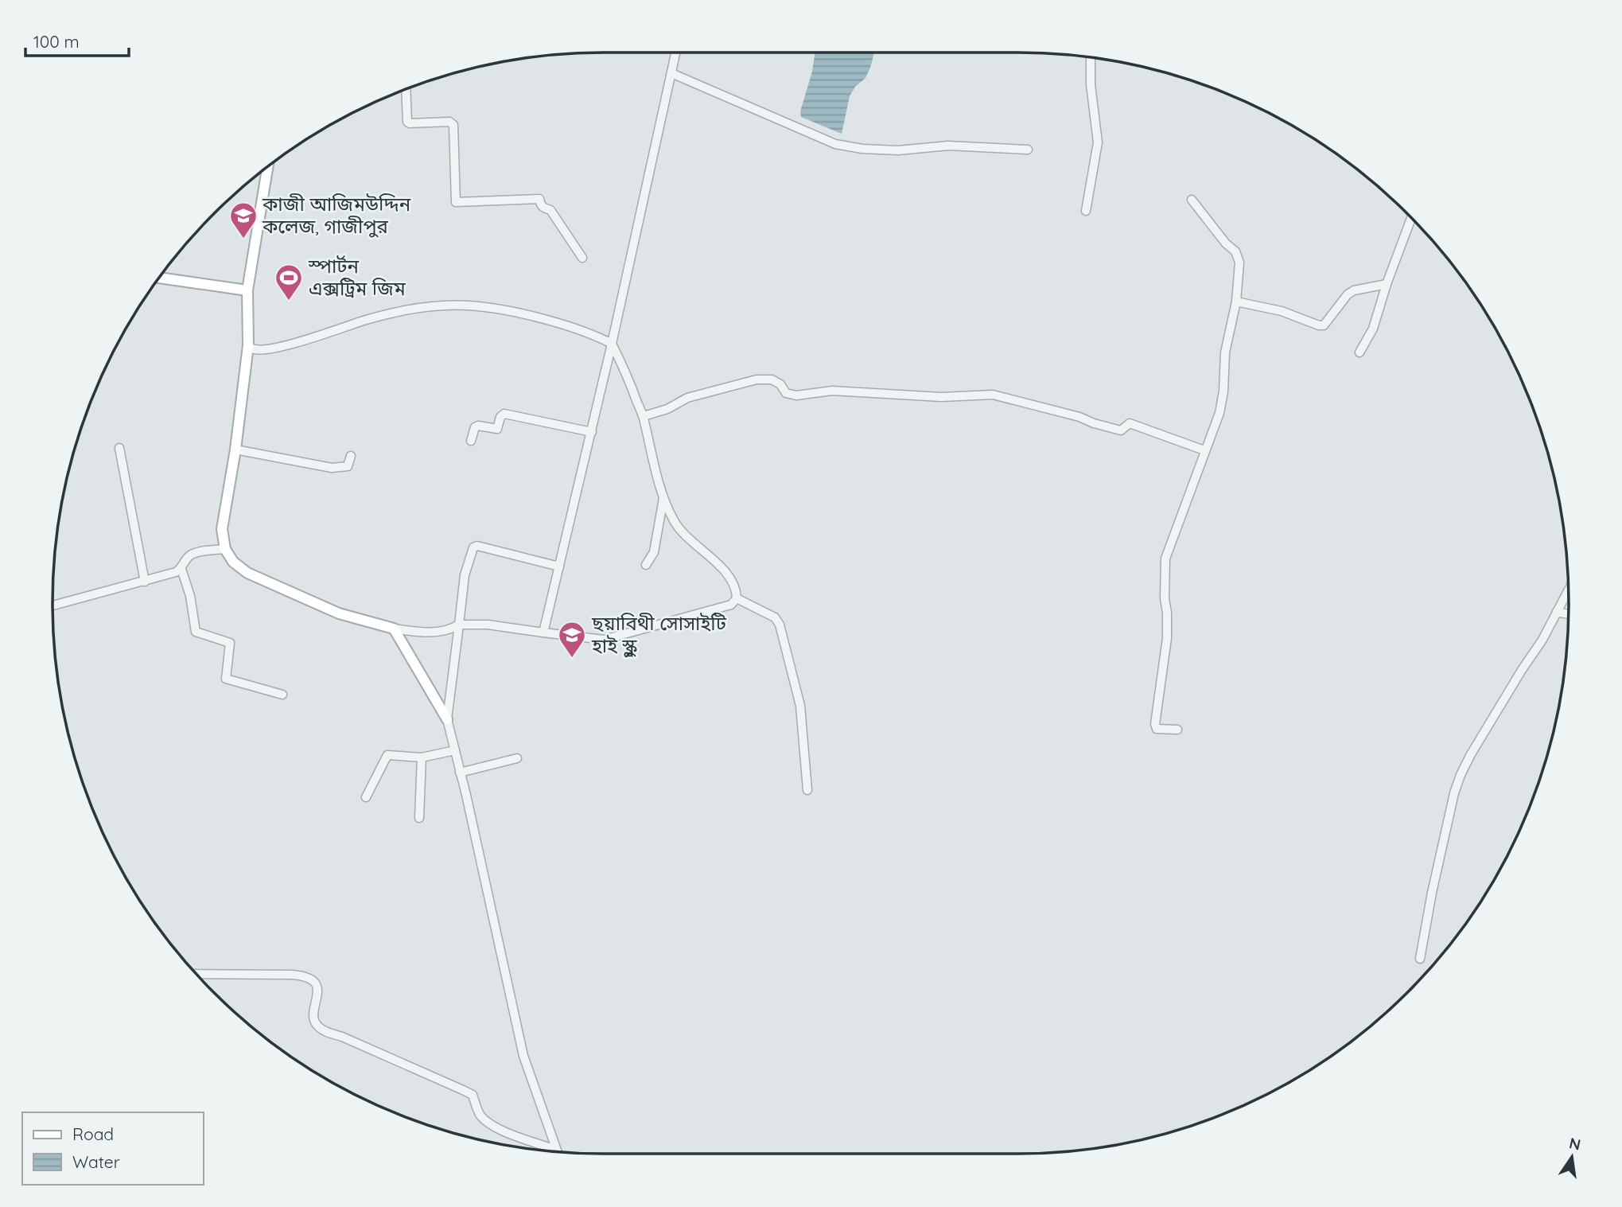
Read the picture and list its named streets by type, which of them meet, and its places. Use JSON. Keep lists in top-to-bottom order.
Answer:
{
  "places": {
    "school or university": ["কাজী আজিমউদ্দিন কলেজ, গাজীপুর", "ছয়াবিথী সোসাইটি হাই স্কুল"],
    "sports": ["স্পার্টন এক্সট্রিম জিম"]
  },
  "legend": ["Road", "Water"],
  "scale_bar": "100 m",
  "north": "top"
}
